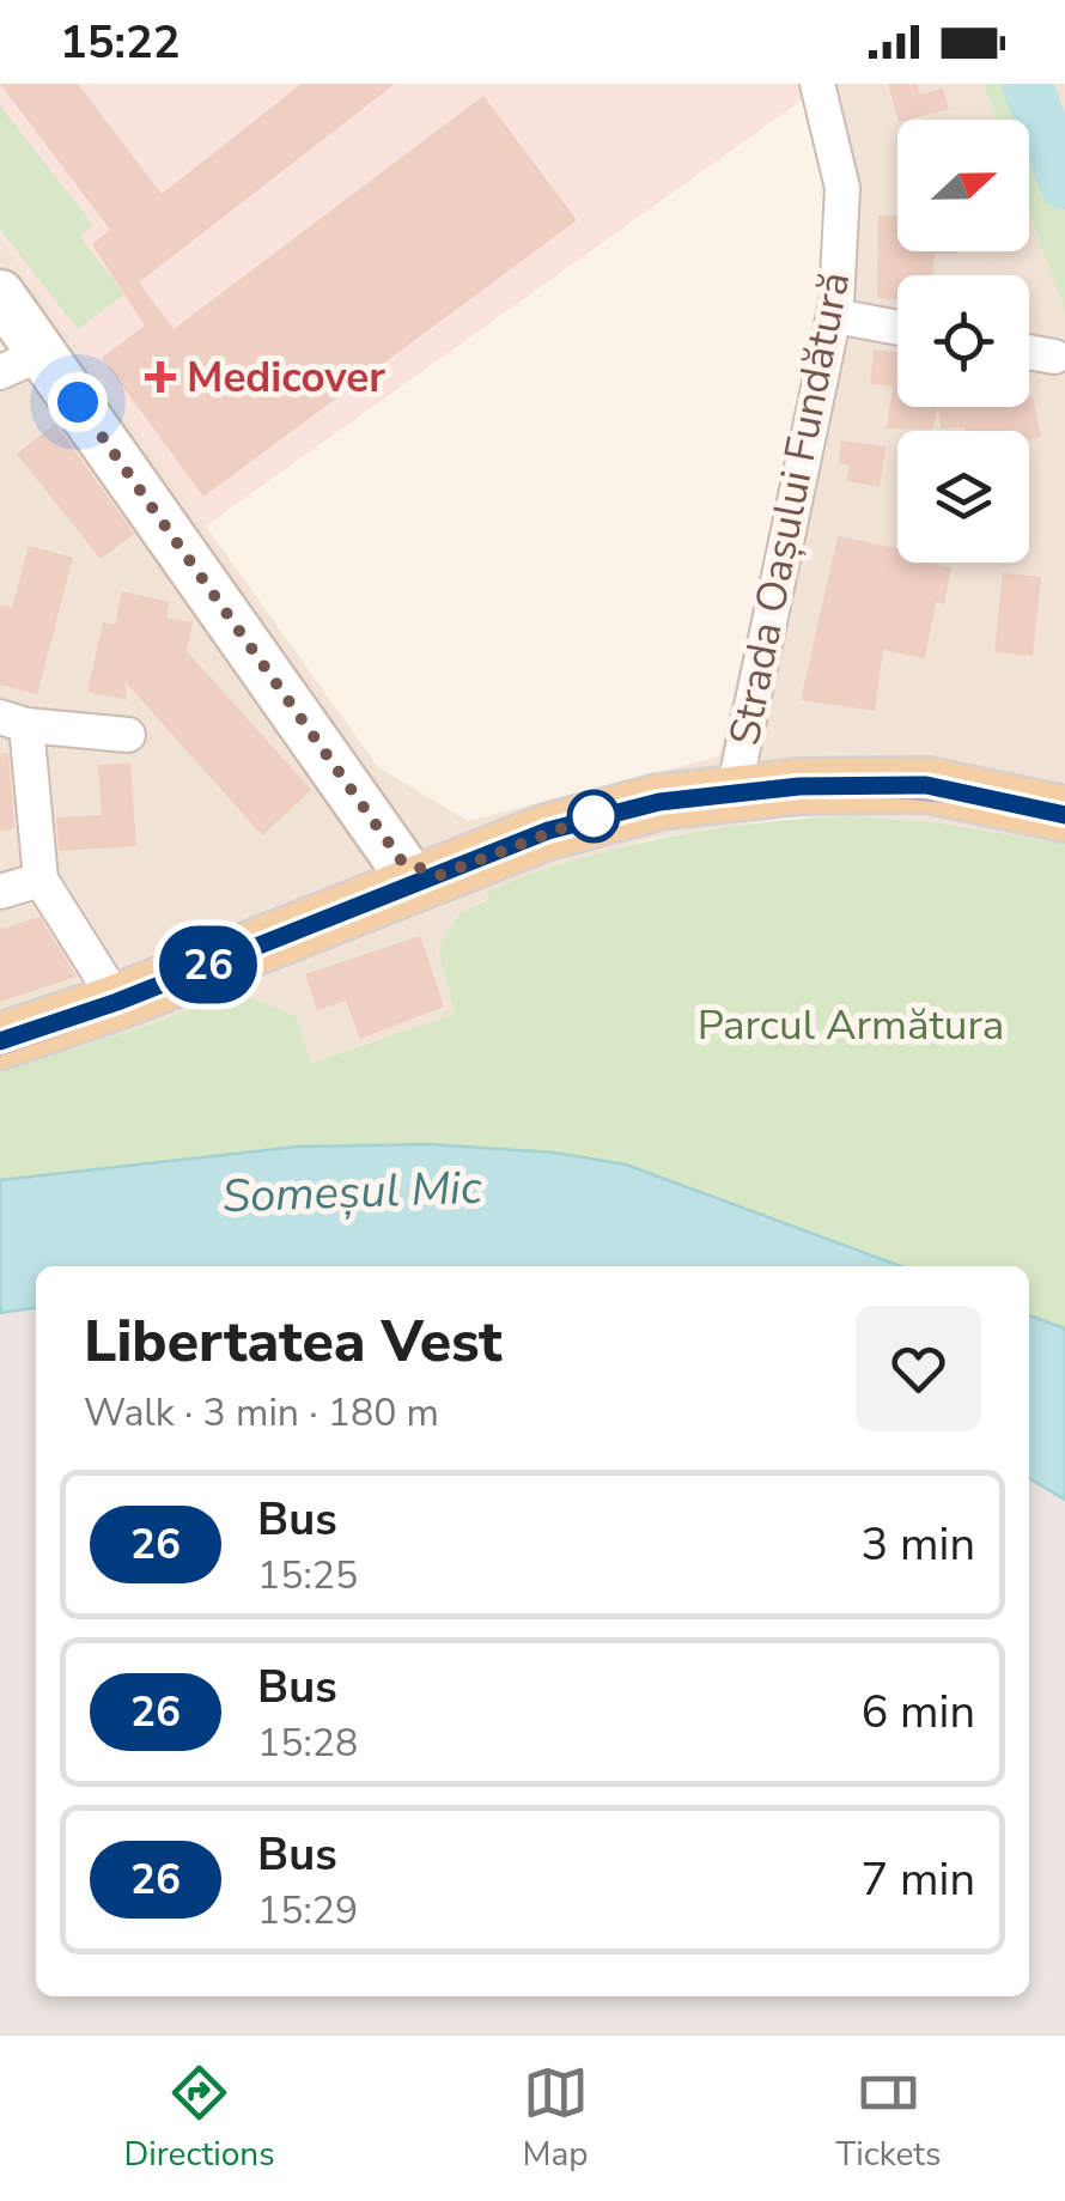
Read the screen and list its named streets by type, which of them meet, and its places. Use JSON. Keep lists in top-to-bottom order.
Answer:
{
  "streets": {
    "street": ["Strada Oașului Fundătură"]
  },
  "water": ["Someșul Mic"],
  "parks": ["Parcul Armătura"],
  "places": {
    "health": ["Medicover"]
  },
  "lines": ["bus line 26"],
  "north": "right",
  "page": {
    "status": "15:22",
    "on_map": "26",
    "heading": ["Libertatea Vest", "Walk · 3 min · 180 m"],
    "list": [
      {
        "mark": "26",
        "name": "Bus",
        "note": "15:25",
        "value": "3 min"
      },
      {
        "mark": "26",
        "name": "Bus",
        "note": "15:28",
        "value": "6 min"
      },
      {
        "mark": "26",
        "name": "Bus",
        "note": "15:29",
        "value": "7 min"
      }
    ],
    "tabs": ["Directions", "Map", "Tickets"]
  }
}
